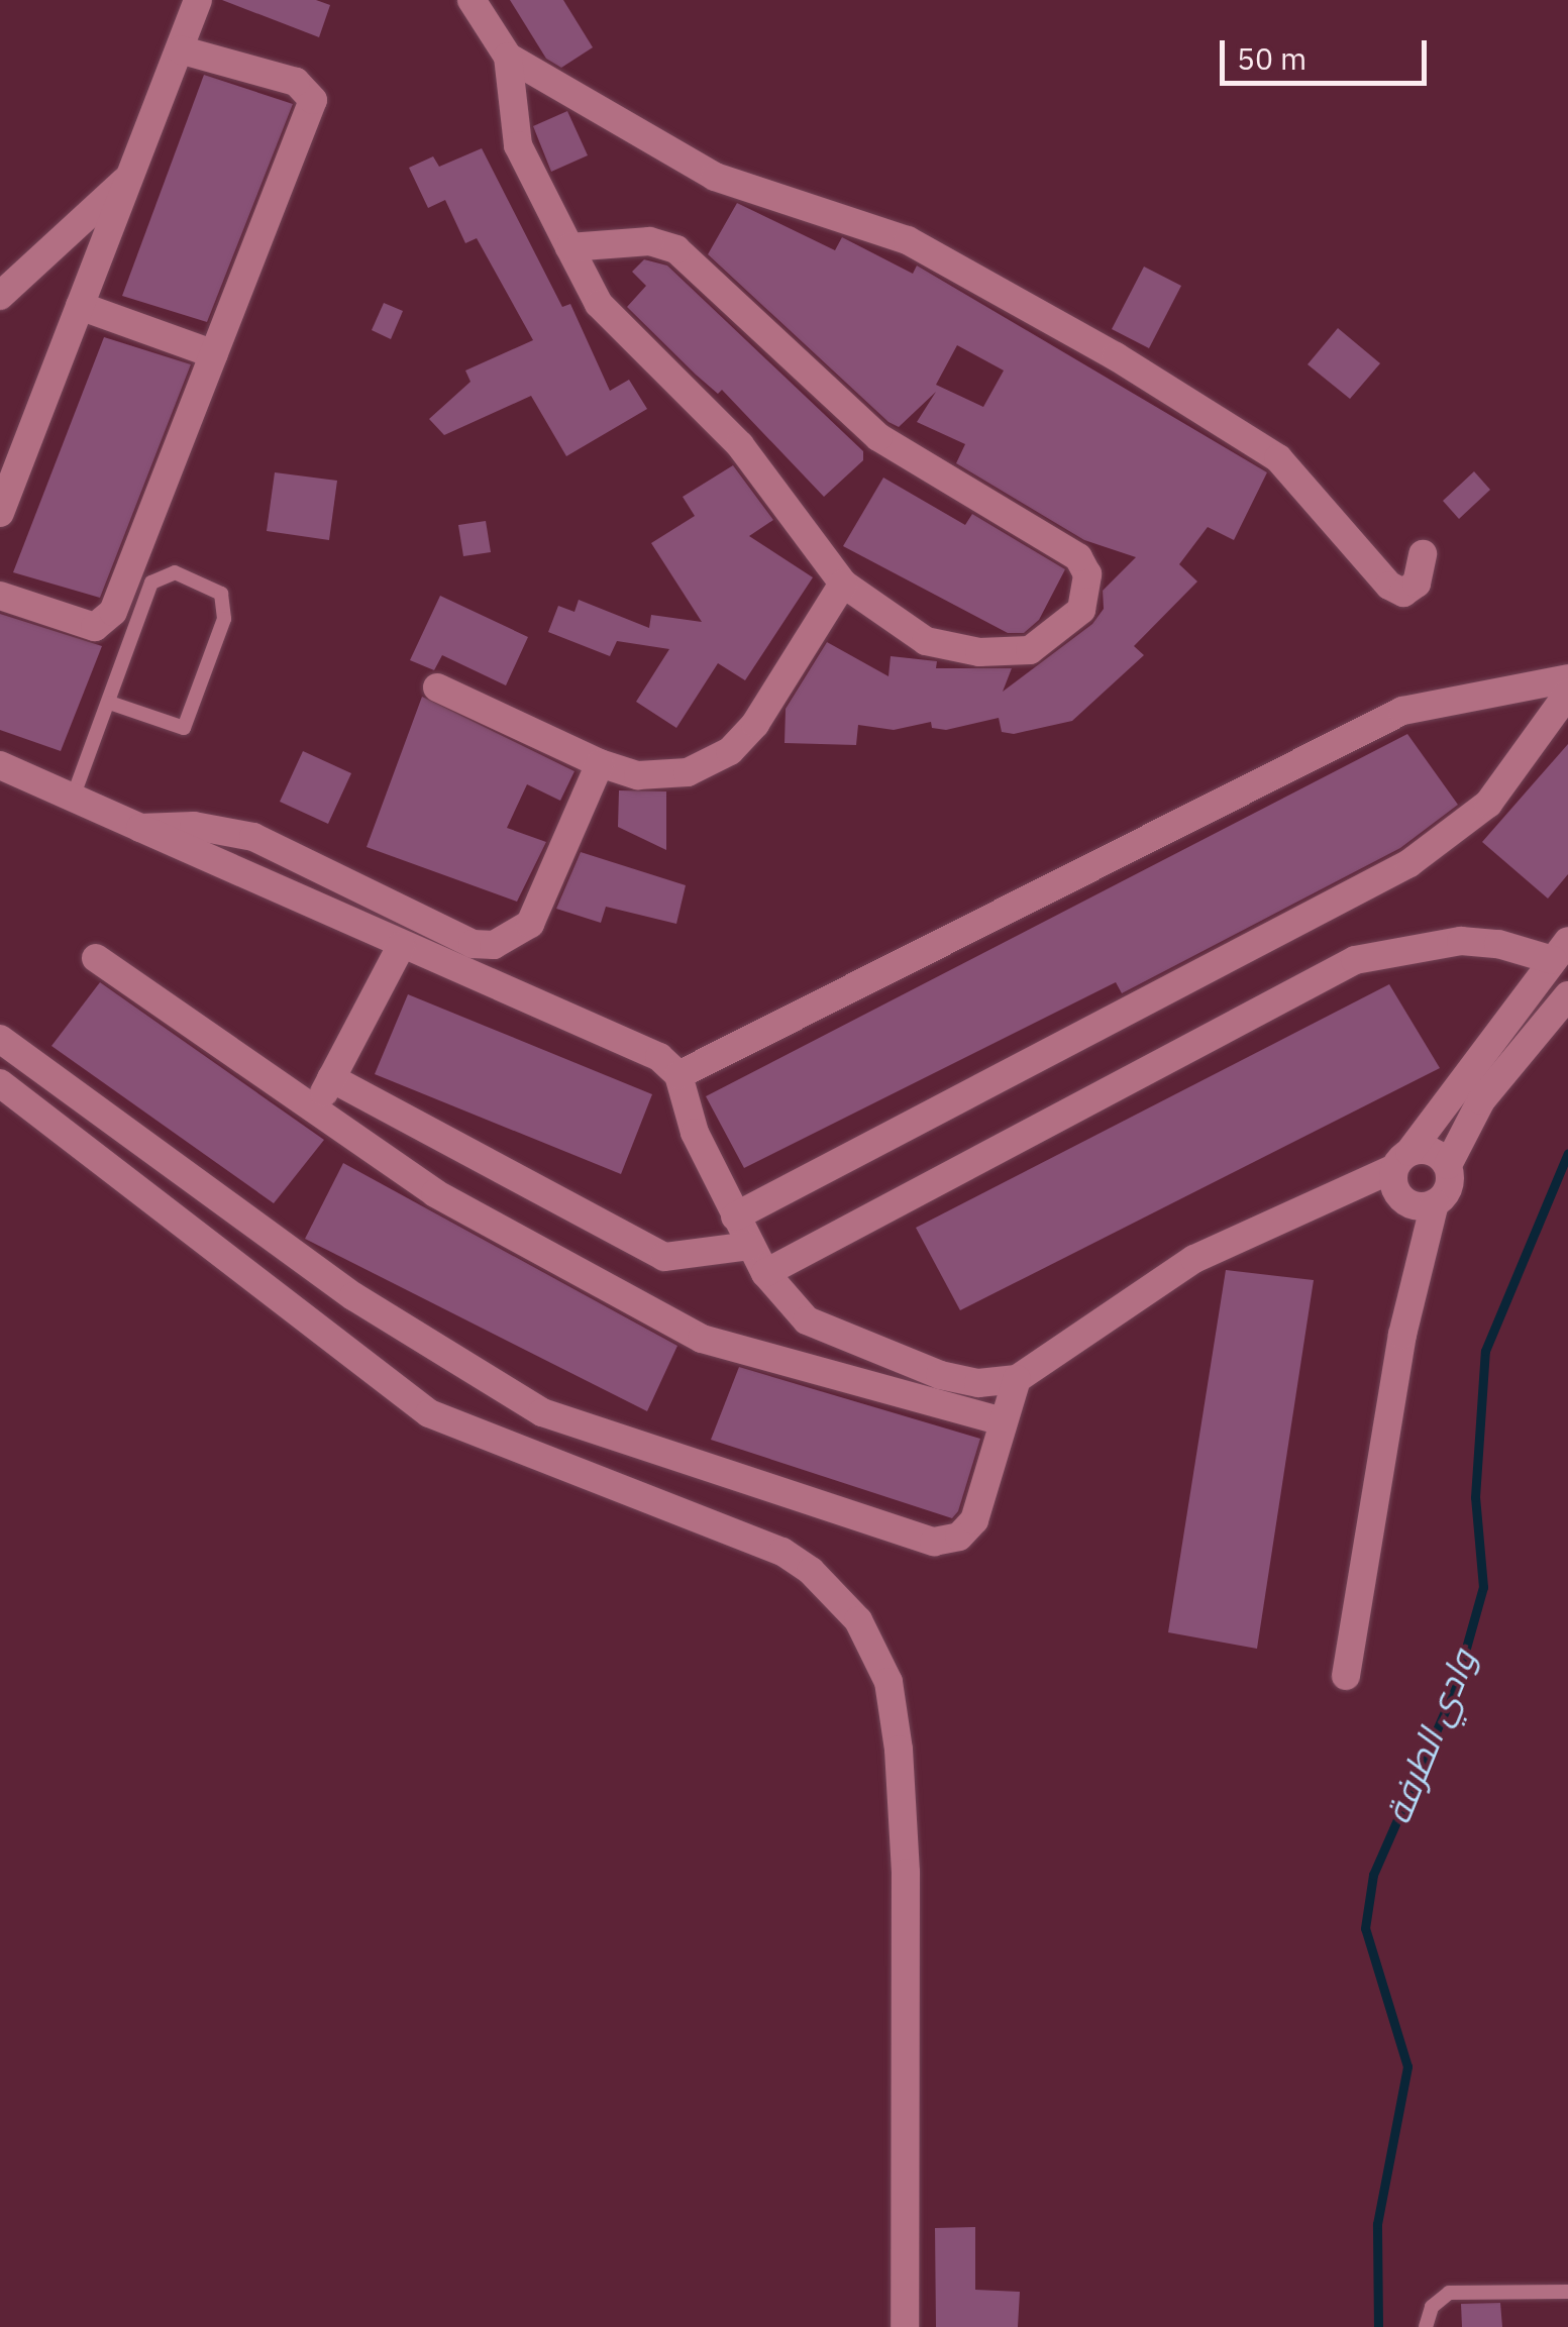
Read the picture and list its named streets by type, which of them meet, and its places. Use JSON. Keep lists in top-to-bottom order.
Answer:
{
  "water": ["وادي الطرفة"],
  "scale_bar": "50 m"
}
